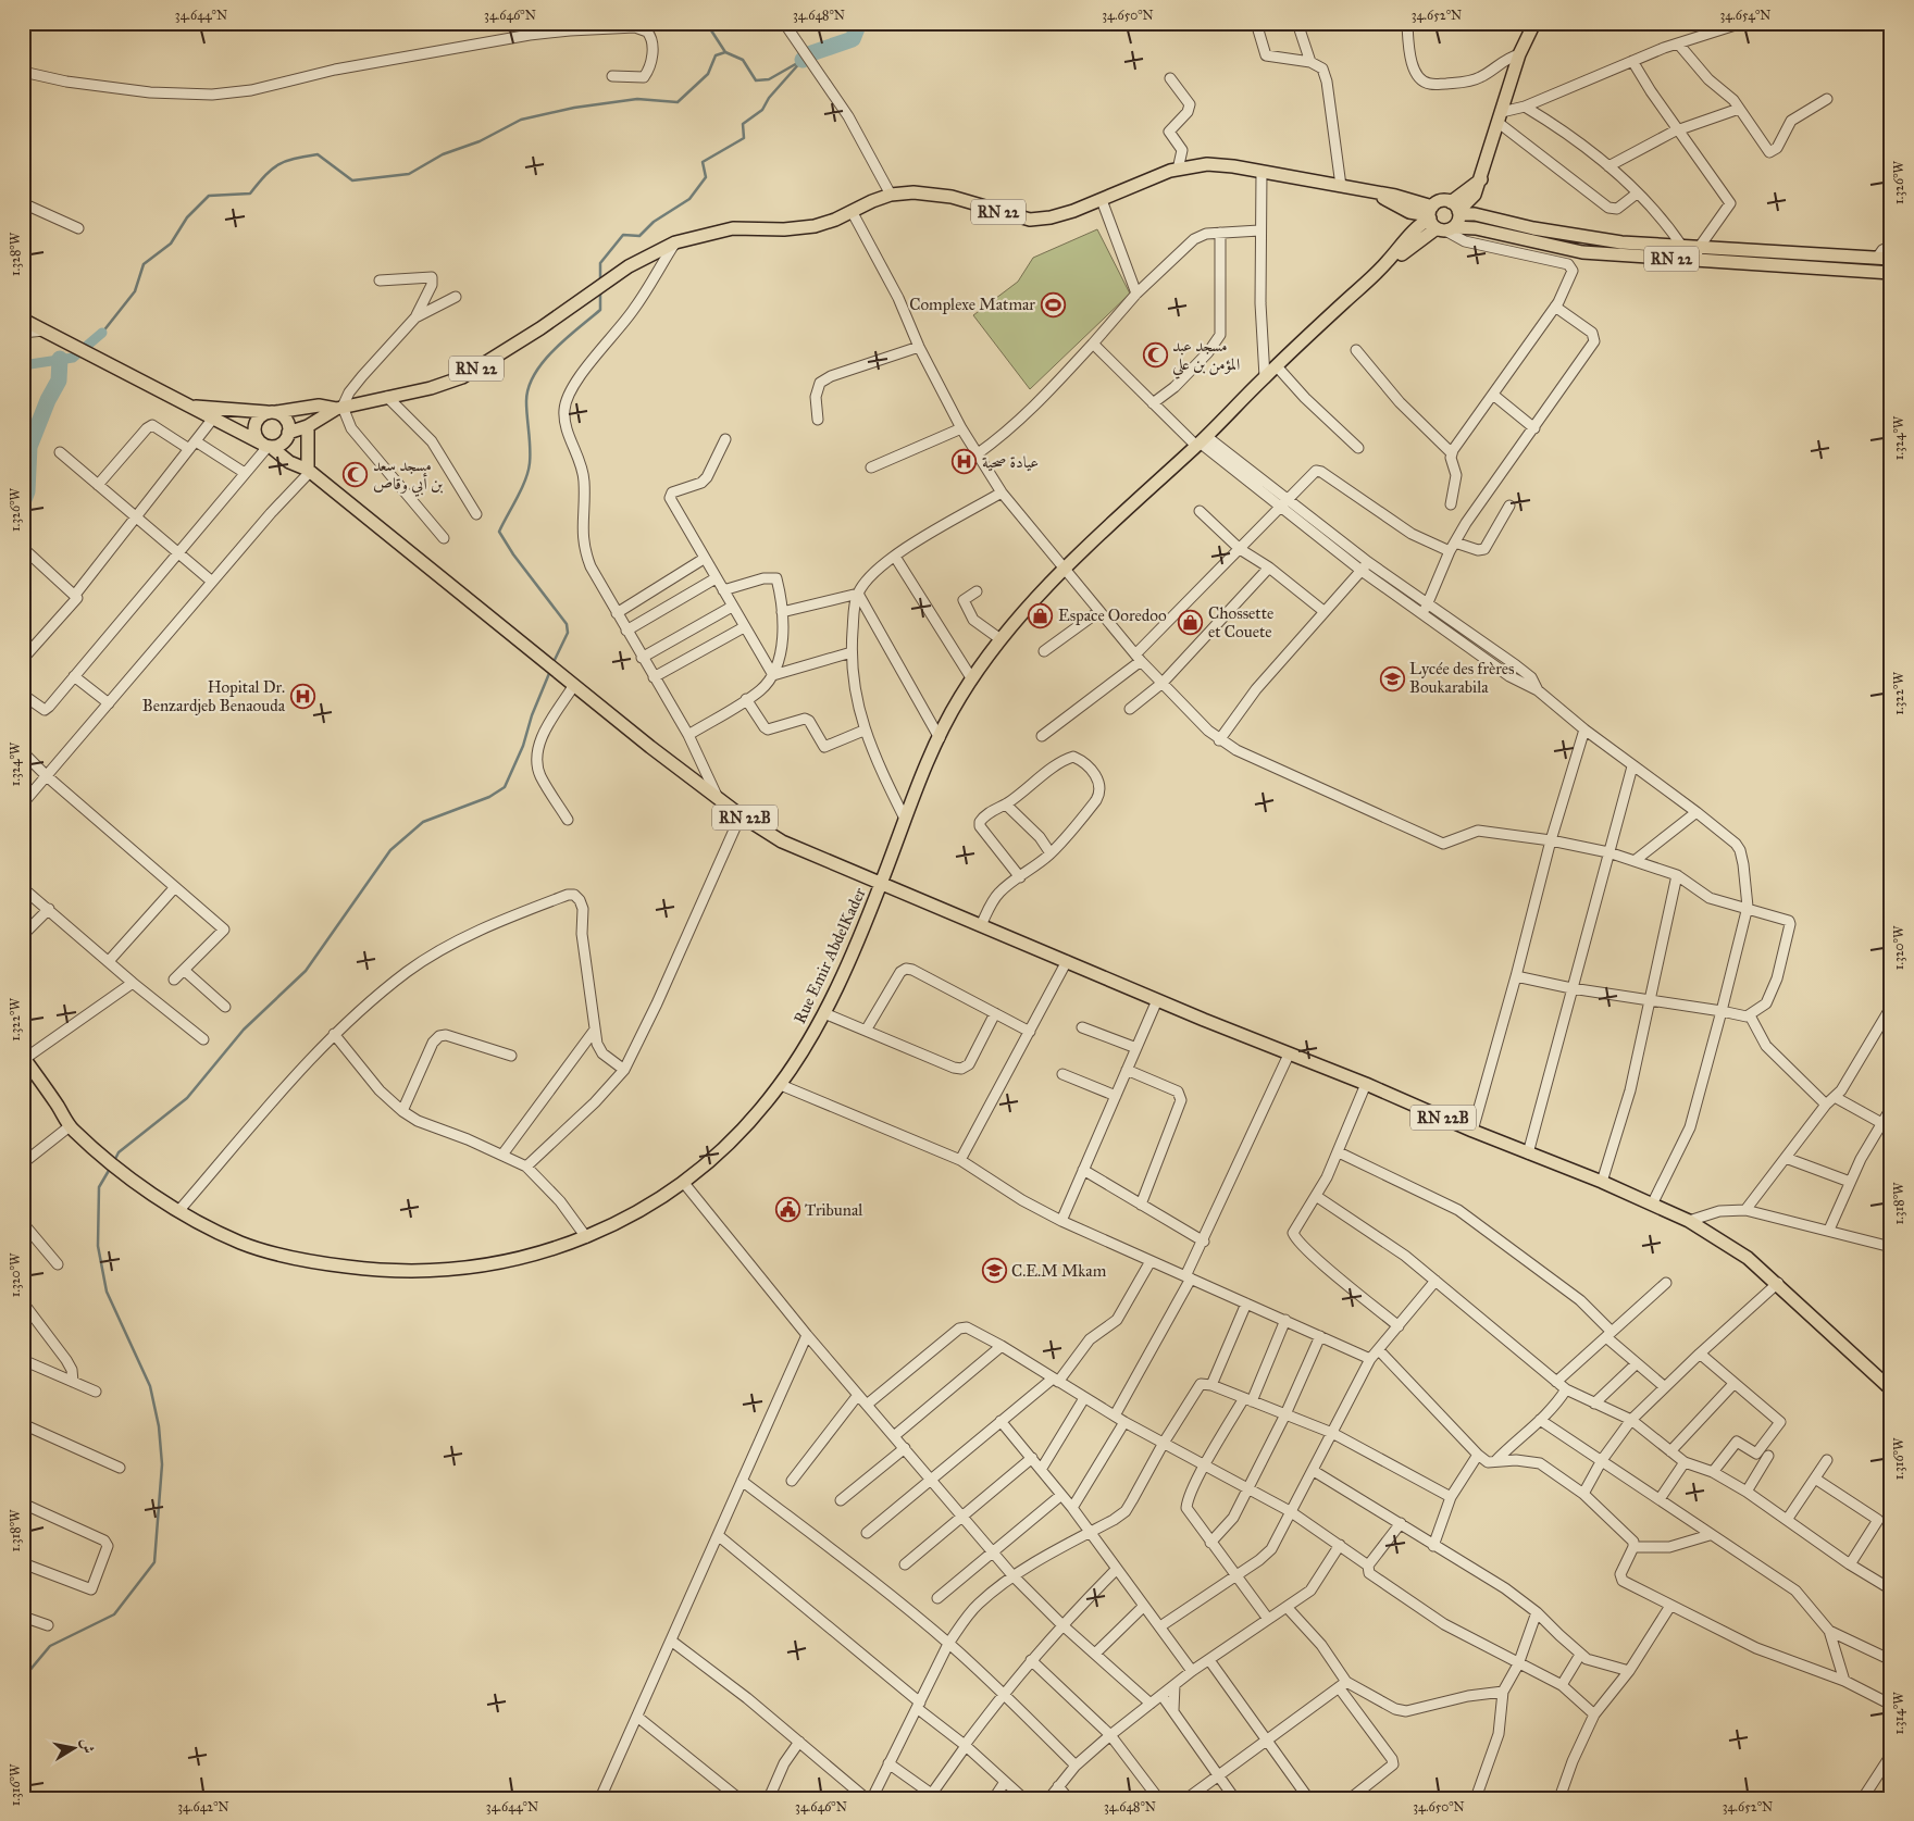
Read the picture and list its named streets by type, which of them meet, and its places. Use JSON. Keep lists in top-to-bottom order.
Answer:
{
  "streets": {
    "main road": ["RN 22", "RN 22B", "Rue Emir AbdelKader"]
  },
  "crossings": [
    ["RN 22", "RN 22B"],
    ["RN 22", "Rue Emir AbdelKader"],
    ["RN 22B", "Rue Emir AbdelKader"]
  ],
  "places": {
    "sports": ["Complexe Matmar"],
    "mosque": ["مسجد عبد المؤمن بن علي", "مسجد سعد بن أبي وقاص"],
    "hospital": ["عيادة صحية", "Hopital Dr. Benzardjeb Benaouda"],
    "shop": ["Espace Ooredoo", "Chossette et Couete"],
    "school or university": ["Lycée des frères Boukarabila", "C.E.M Mkam"],
    "public building": ["Tribunal"]
  },
  "north": "right",
  "coordinates": [
    "34.644°N",
    "34.646°N",
    "34.648°N",
    "34.650°N",
    "34.652°N",
    "34.654°N",
    "1.326°W",
    "1.328°W",
    "1.324°W",
    "1.322°W",
    "1.320°W",
    "1.318°W",
    "1.316°W",
    "1.314°W",
    "34.642°N"
  ]
}
